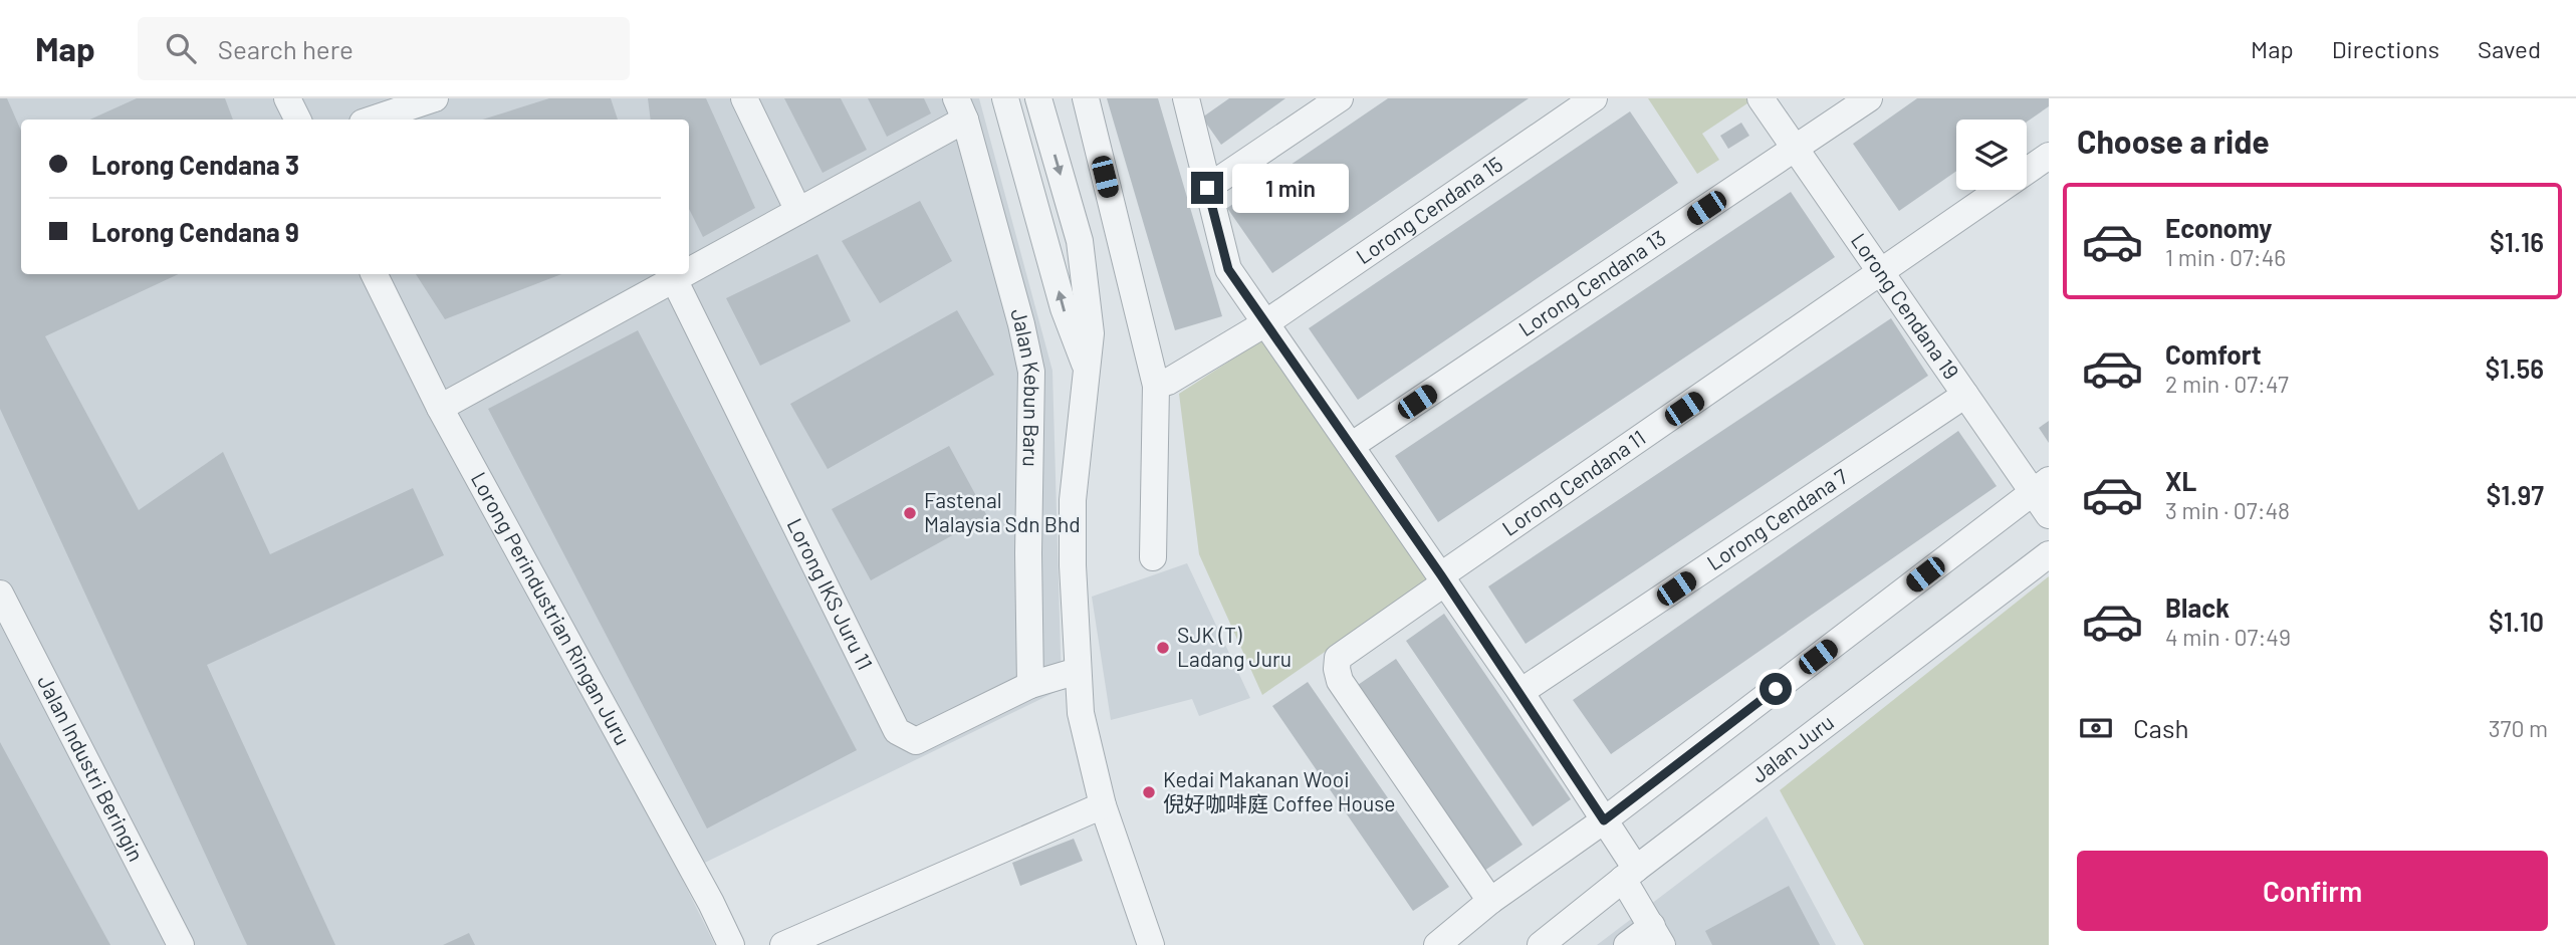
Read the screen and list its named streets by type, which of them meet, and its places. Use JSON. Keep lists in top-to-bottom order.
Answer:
{
  "streets": {
    "street": [
      "Lorong Cendana 15",
      "Lorong Cendana 13",
      "Lorong Cendana 19",
      "Jalan Kebun Baru",
      "Lorong Cendana 11",
      "Lorong Cendana 7",
      "Lorong IKS Juru 11",
      "Lorong Perindustrian Ringan Juru",
      "Jalan Juru",
      "Jalan Industri Beringin"
    ]
  },
  "crossings": [
    ["Lorong Cendana 13", "Lorong Cendana 19"],
    ["Lorong Cendana 19", "Lorong Cendana 11"],
    ["Lorong Cendana 19", "Lorong Cendana 7"],
    ["Jalan Kebun Baru", "Lorong IKS Juru 11"]
  ],
  "places": ["Fastenal Malaysia Sdn Bhd", "SJK (T) Ladang Juru", "Kedai Makanan Wooi 倪好咖啡庭 Coffee House"],
  "page": {
    "header": "Map",
    "search": "Search here",
    "nav": ["Map", "Directions", "Saved"],
    "heading": "Choose a ride",
    "banner": ["Lorong Cendana 3", "Lorong Cendana 9"],
    "bubble": "1 min",
    "list": [
      {
        "name": "Economy",
        "note": "1 min · 07:46",
        "value": "$1.16"
      },
      {
        "name": "Comfort",
        "note": "2 min · 07:47",
        "value": "$1.56"
      },
      {
        "name": "XL",
        "note": "3 min · 07:48",
        "value": "$1.97"
      },
      {
        "name": "Black",
        "note": "4 min · 07:49",
        "value": "$1.10"
      }
    ],
    "pay": ["Cash", "370 m"],
    "buttons": "Confirm"
  }
}
